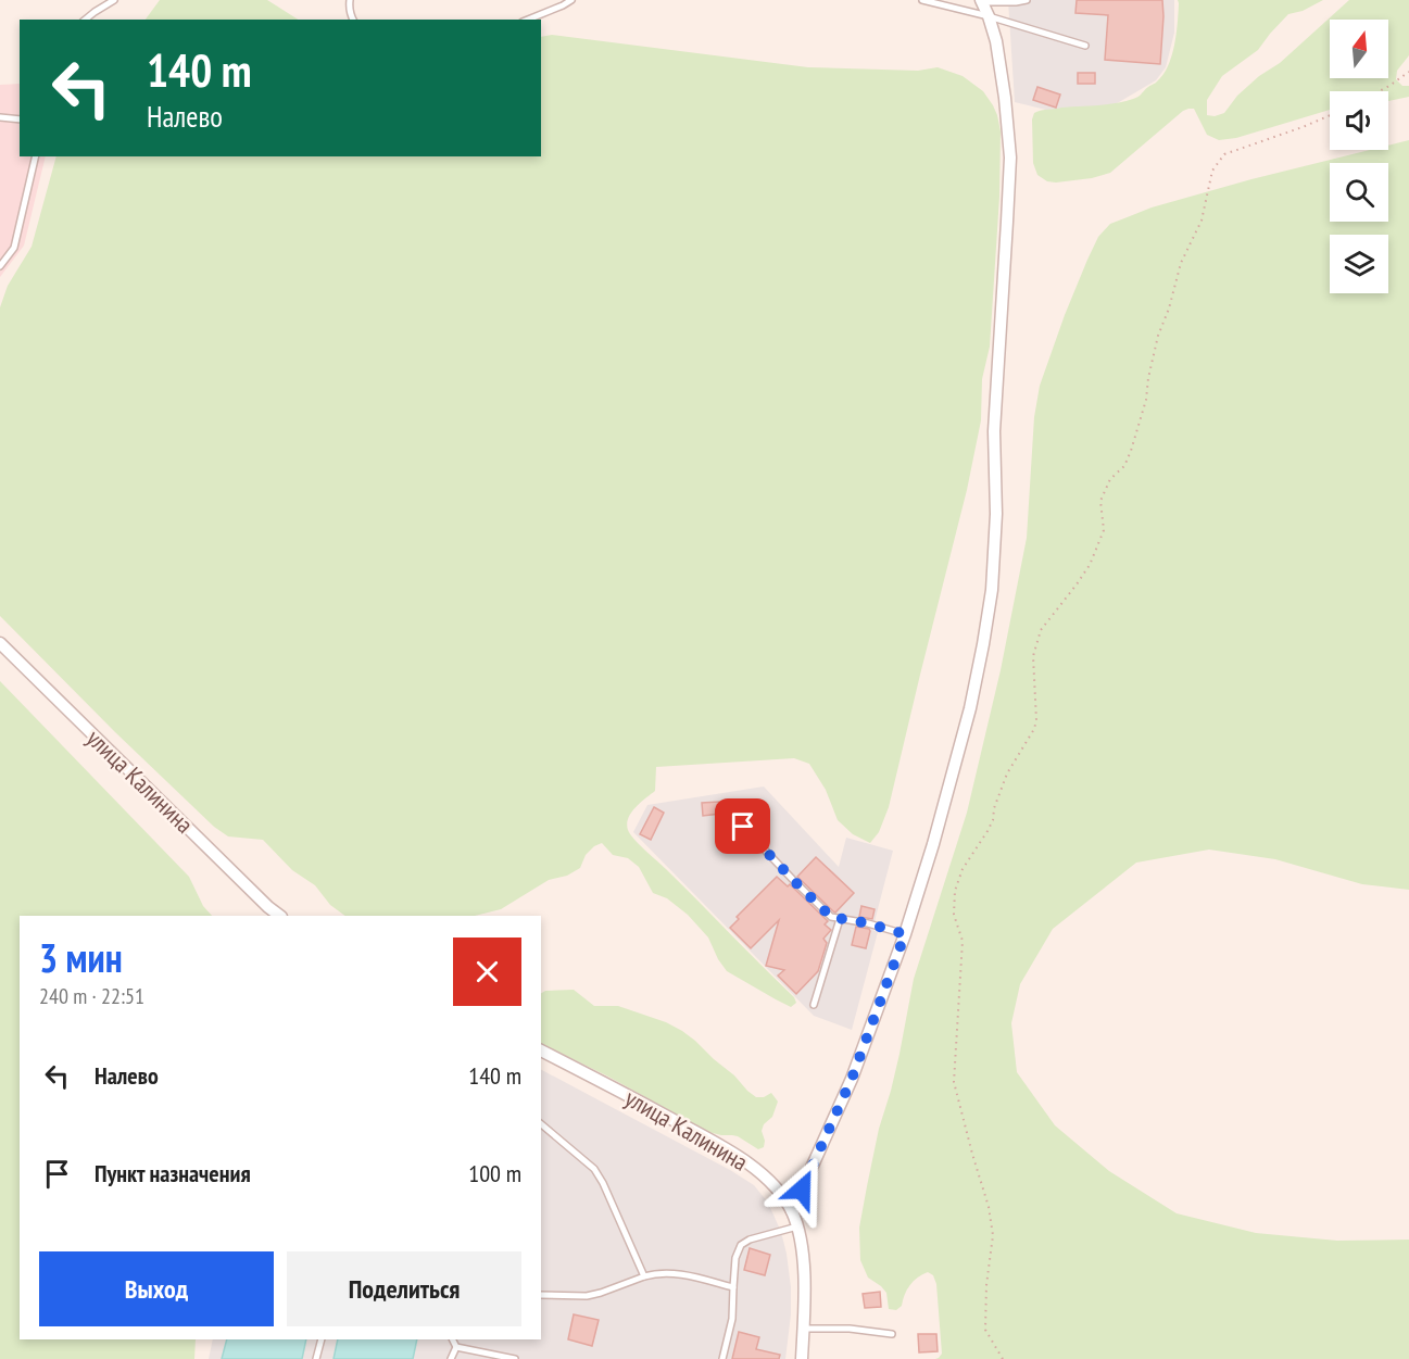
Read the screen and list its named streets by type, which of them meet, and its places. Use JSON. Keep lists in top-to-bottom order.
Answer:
{
  "streets": {
    "street": ["улица Калинина"]
  },
  "north": "top",
  "page": {
    "turn": ["140 m", "Налево"],
    "heading": ["3 мин", "240 m · 22:51"],
    "list": [
      {
        "name": "Налево",
        "value": "140 m"
      },
      {
        "name": "Пункт назначения",
        "value": "100 m"
      }
    ],
    "buttons": ["Выход", "Поделиться"]
  }
}
